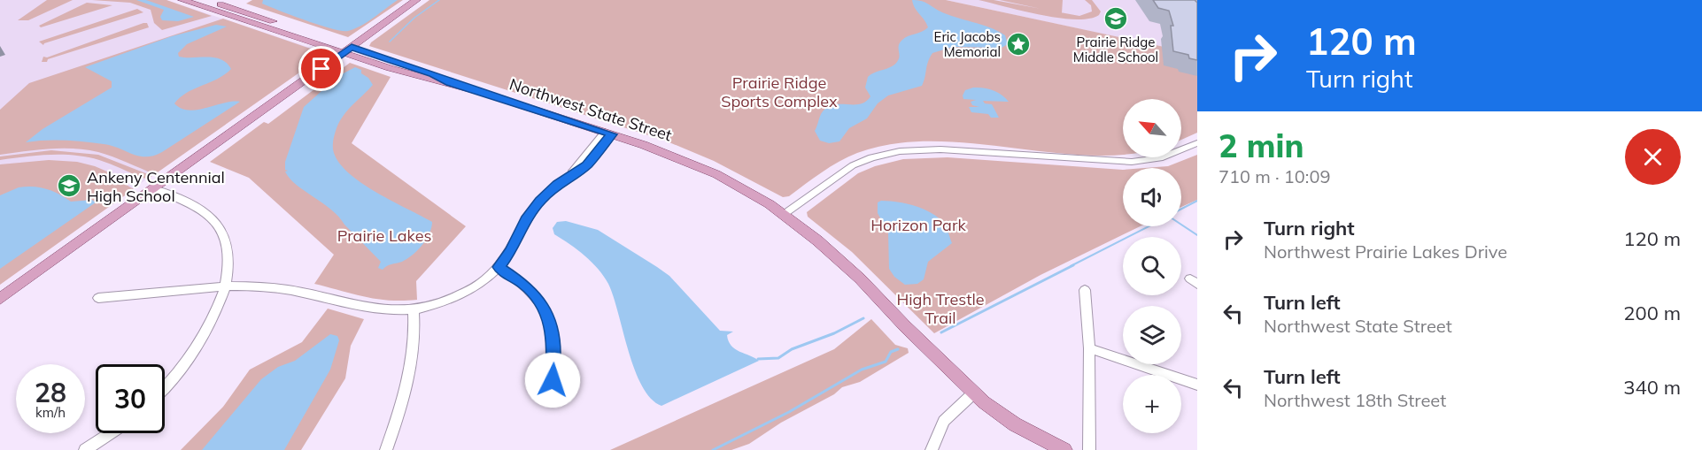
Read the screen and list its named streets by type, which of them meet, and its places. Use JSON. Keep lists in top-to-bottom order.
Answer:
{
  "streets": {
    "main road": ["Northwest State Street"]
  },
  "parks": [
    "Prairie Ridge Sports Complex",
    "Horizon Park",
    "Prairie Lakes",
    "High Trestle Trail"
  ],
  "places": {
    "school or university": ["Prairie Ridge Middle School", "Ankeny Centennial High School"],
    "place": ["Eric Jacobs Memorial"]
  },
  "north": "top left",
  "page": {
    "turn": ["120 m", "Turn right"],
    "map_buttons": "+",
    "heading": ["2 min", "710 m · 10:09"],
    "list": [
      {
        "name": "Turn right",
        "note": "Northwest Prairie Lakes Drive",
        "value": "120 m"
      },
      {
        "name": "Turn left",
        "note": "Northwest State Street",
        "value": "200 m"
      },
      {
        "name": "Turn left",
        "note": "Northwest 18th Street",
        "value": "340 m"
      }
    ],
    "speed": "28 km/h",
    "limit": "30"
  }
}
